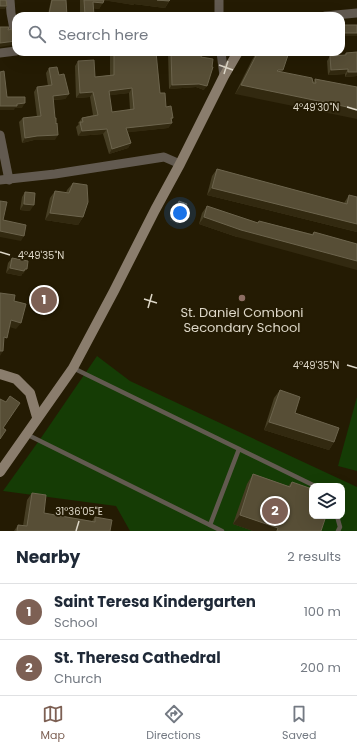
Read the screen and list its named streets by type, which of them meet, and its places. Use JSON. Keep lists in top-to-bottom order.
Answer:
{
  "places": ["St. Daniel Comboni Secondary School"],
  "page": {
    "search": "Search here",
    "pins": ["1", "2"],
    "heading": ["Nearby", "2 results"],
    "list": [
      {
        "mark": "1",
        "name": "Saint Teresa Kindergarten",
        "note": "School",
        "value": "100 m"
      },
      {
        "mark": "2",
        "name": "St. Theresa Cathedral",
        "note": "Church",
        "value": "200 m"
      }
    ],
    "nav": ["Map", "Directions", "Saved"]
  },
  "coordinates": ["4°49'30\"N", "4°49'35\"N", "31°36'05\"E"]
}
